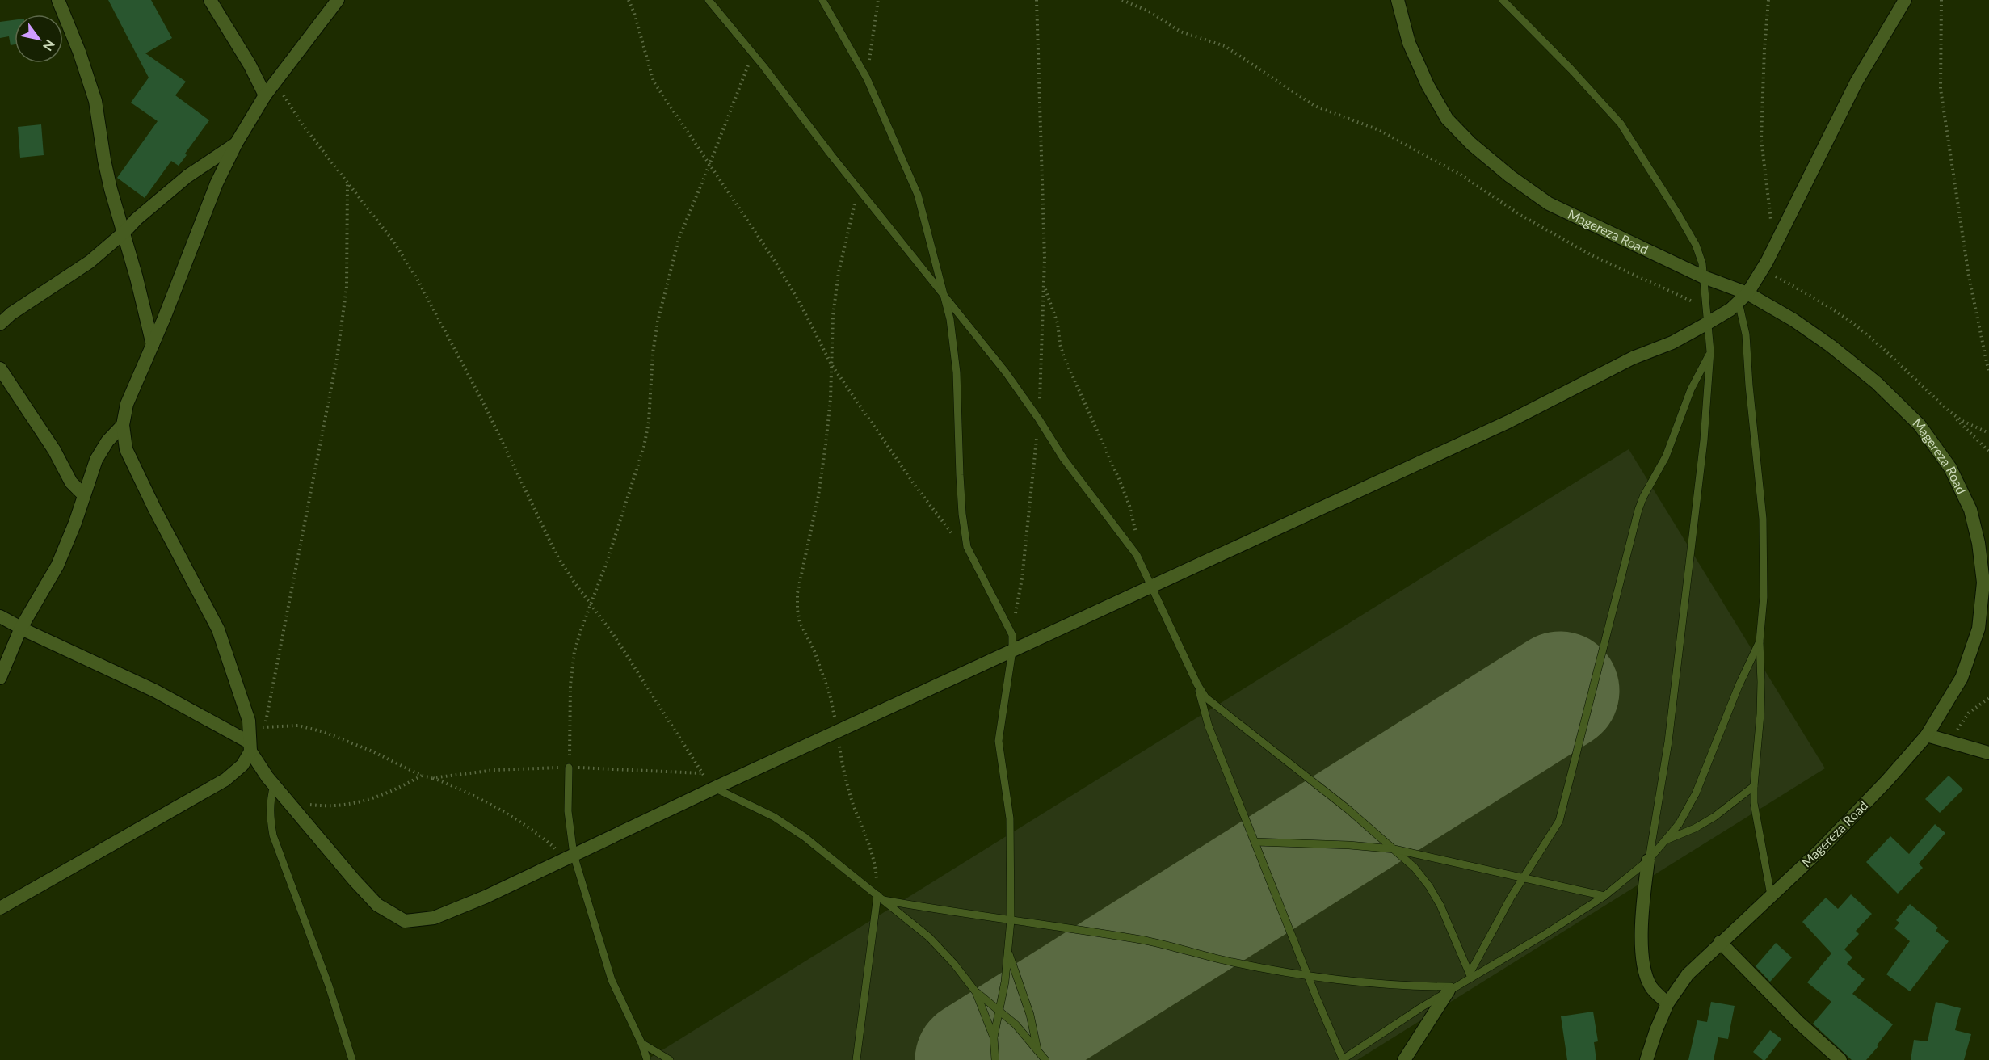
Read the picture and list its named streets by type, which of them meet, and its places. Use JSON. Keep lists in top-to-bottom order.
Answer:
{
  "streets": {
    "street": ["Magereza Road"]
  },
  "north": "bottom right"
}
